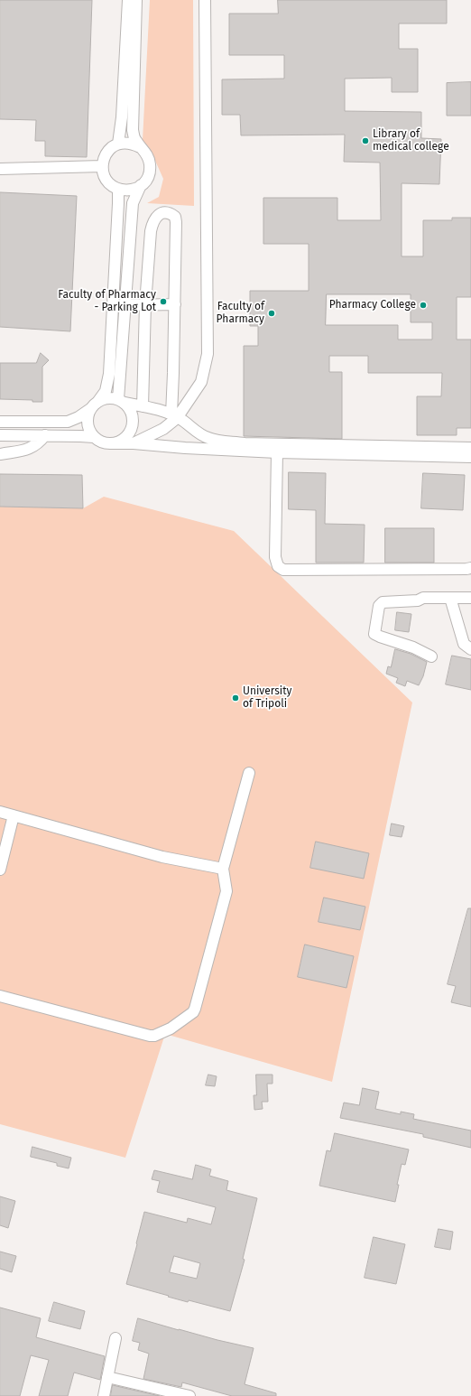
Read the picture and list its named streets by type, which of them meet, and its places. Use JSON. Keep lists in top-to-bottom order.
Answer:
{
  "places": [
    "Library of medical college",
    "Faculty of Pharmacy - Parking Lot",
    "Pharmacy College",
    "Faculty of Pharmacy",
    "University of Tripoli"
  ]
}
